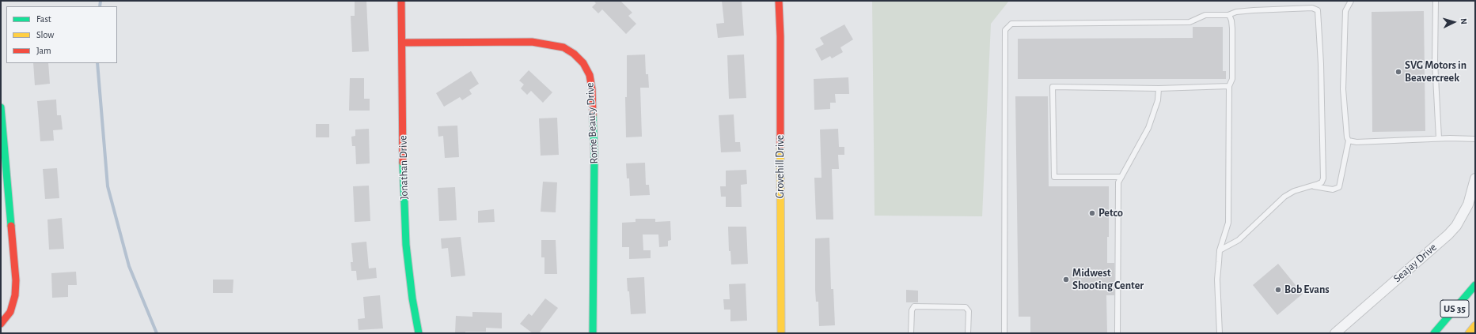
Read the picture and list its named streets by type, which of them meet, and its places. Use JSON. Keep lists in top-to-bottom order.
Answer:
{
  "streets": {
    "main road": [
      "Rome Beauty Drive",
      "Grovehill Drive",
      "Jonathan Drive",
      "US 35"
    ],
    "street": ["Seajay Drive"]
  },
  "crossings": [
    ["Rome Beauty Drive", "Jonathan Drive"]
  ],
  "places": [
    "SVG Motors in Beavercreek",
    "Petco",
    "Midwest Shooting Center",
    "Bob Evans"
  ],
  "legend": ["Fast", "Slow", "Jam"],
  "north": "right"
}
